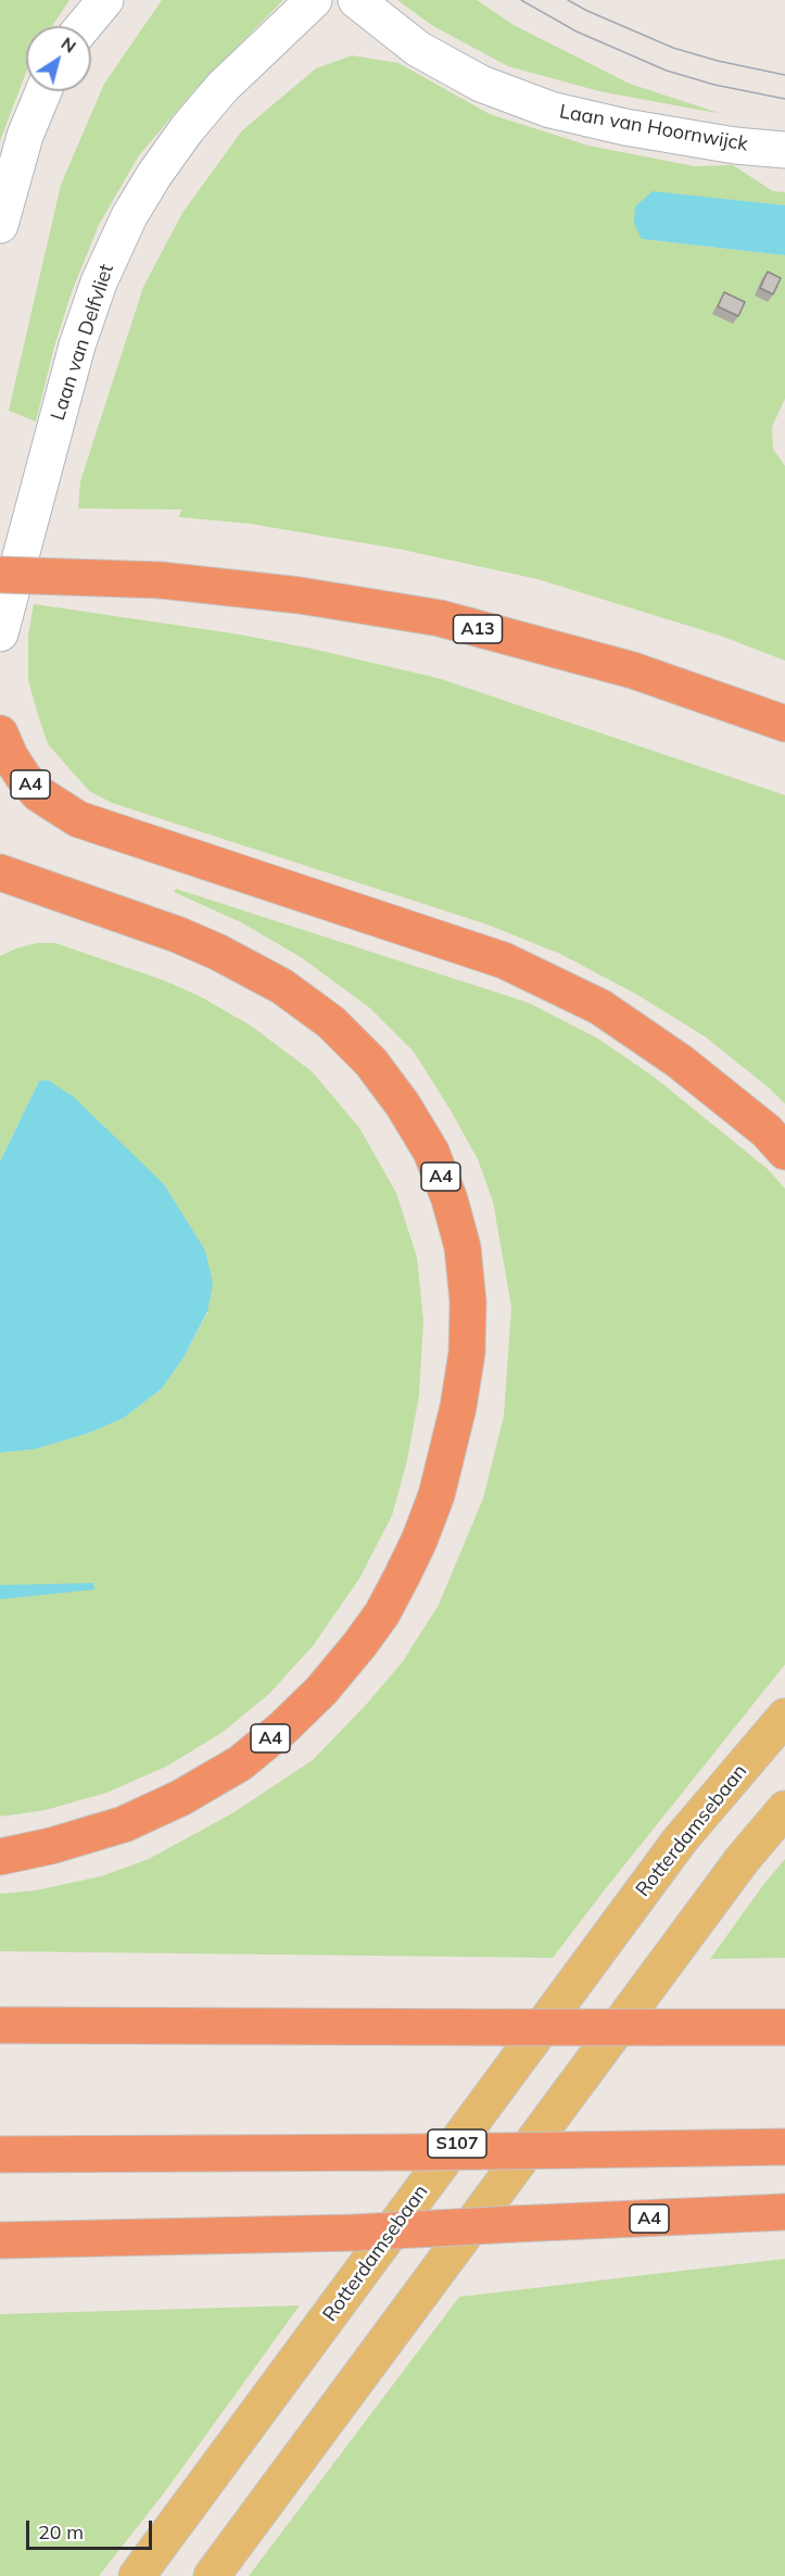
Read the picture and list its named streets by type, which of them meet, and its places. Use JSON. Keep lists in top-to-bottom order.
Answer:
{
  "streets": {
    "highway": ["A13", "A4"],
    "main road": [
      "Laan van Hoornwijck",
      "Laan van Delfvliet",
      "Rotterdamsebaan",
      "S107"
    ]
  },
  "scale_bar": "20 m",
  "north": "top right"
}
